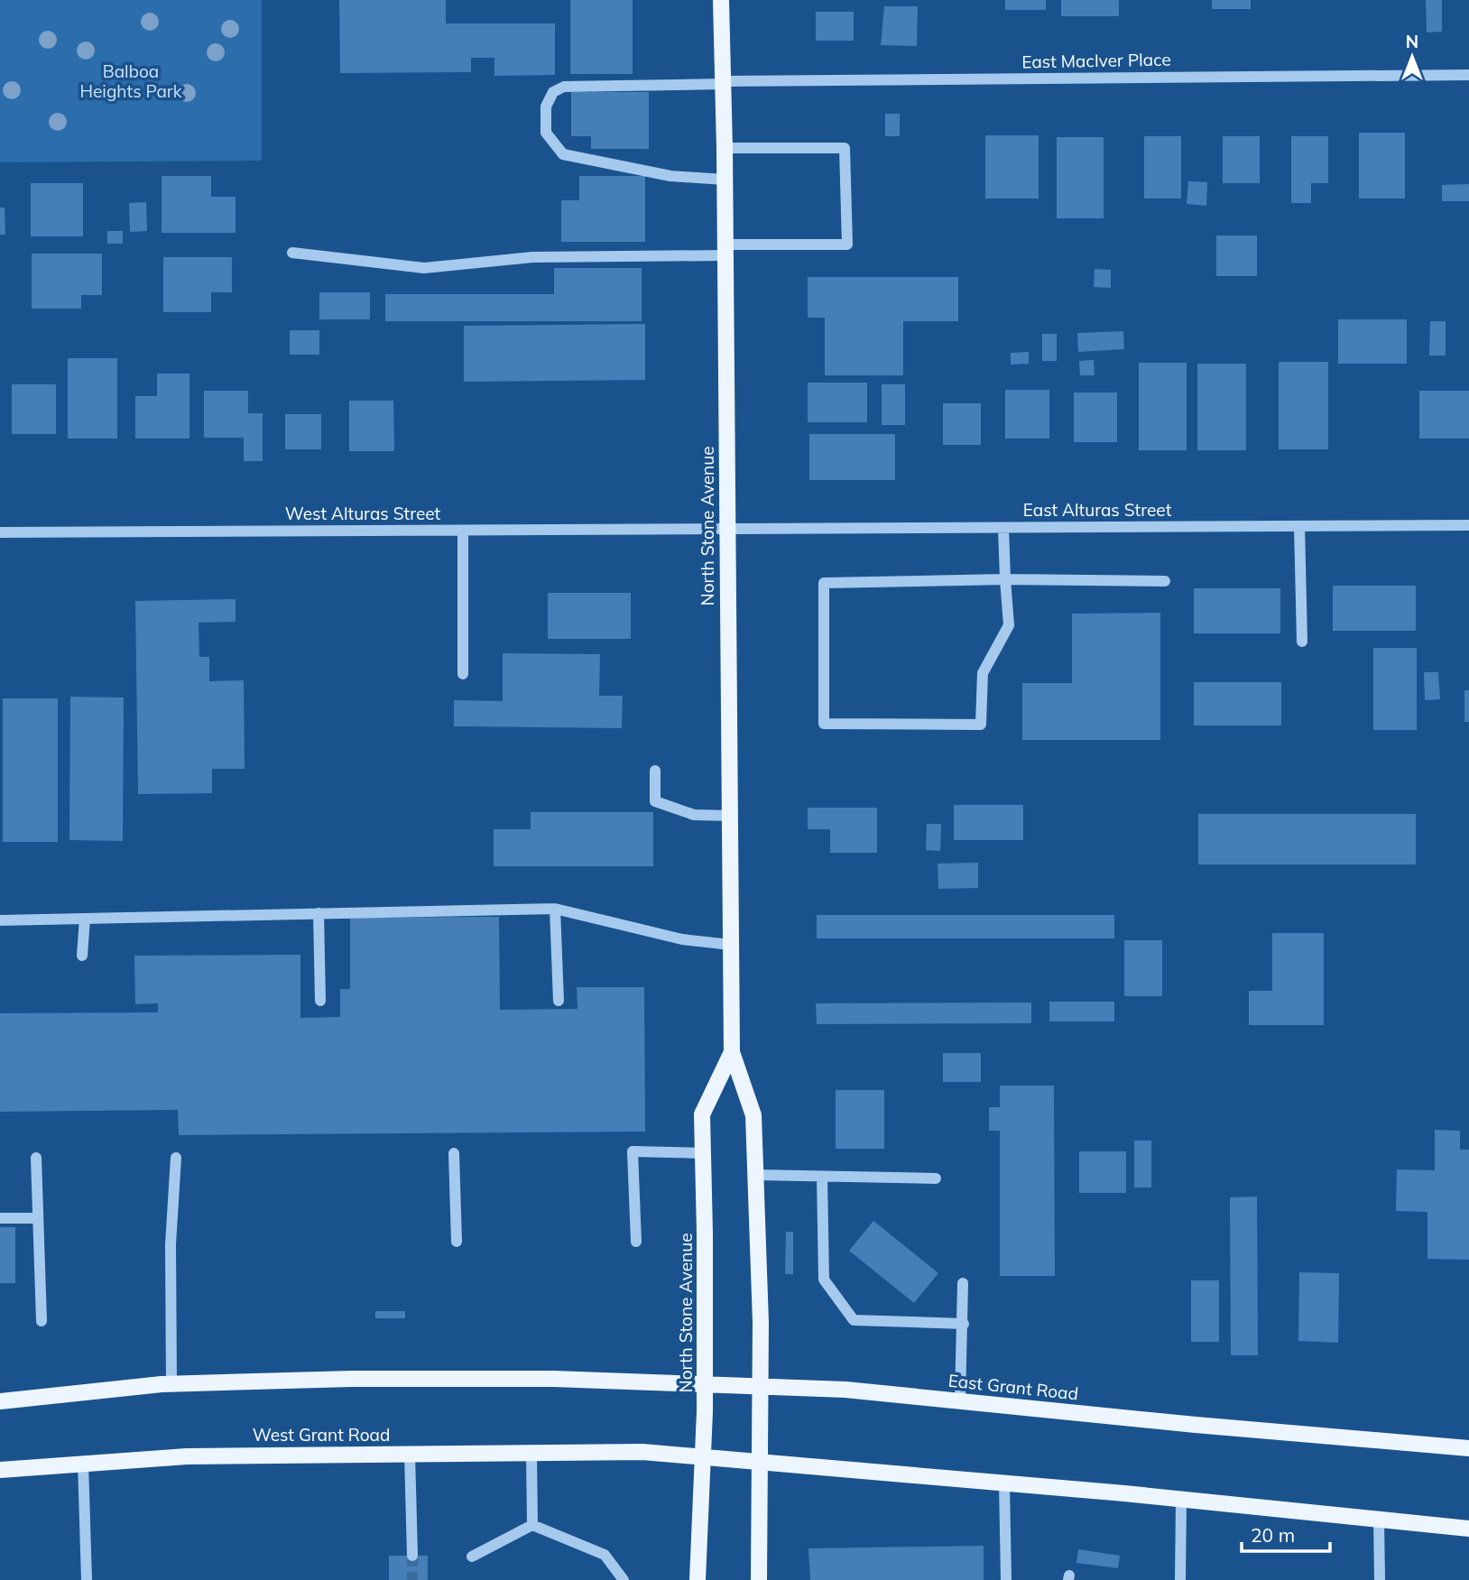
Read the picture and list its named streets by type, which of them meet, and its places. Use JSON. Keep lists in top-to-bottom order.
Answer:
{
  "streets": {
    "main road": ["North Stone Avenue", "East Grant Road", "West Grant Road"],
    "street": ["East MacIver Place", "East Alturas Street", "West Alturas Street"]
  },
  "crossings": [
    ["East MacIver Place", "North Stone Avenue"],
    ["East Alturas Street", "West Alturas Street"],
    ["East Alturas Street", "North Stone Avenue"],
    ["West Alturas Street", "North Stone Avenue"],
    ["North Stone Avenue", "East Grant Road"],
    ["North Stone Avenue", "West Grant Road"]
  ],
  "parks": ["Balboa Heights Park"],
  "scale_bar": "20 m",
  "north": "top"
}
